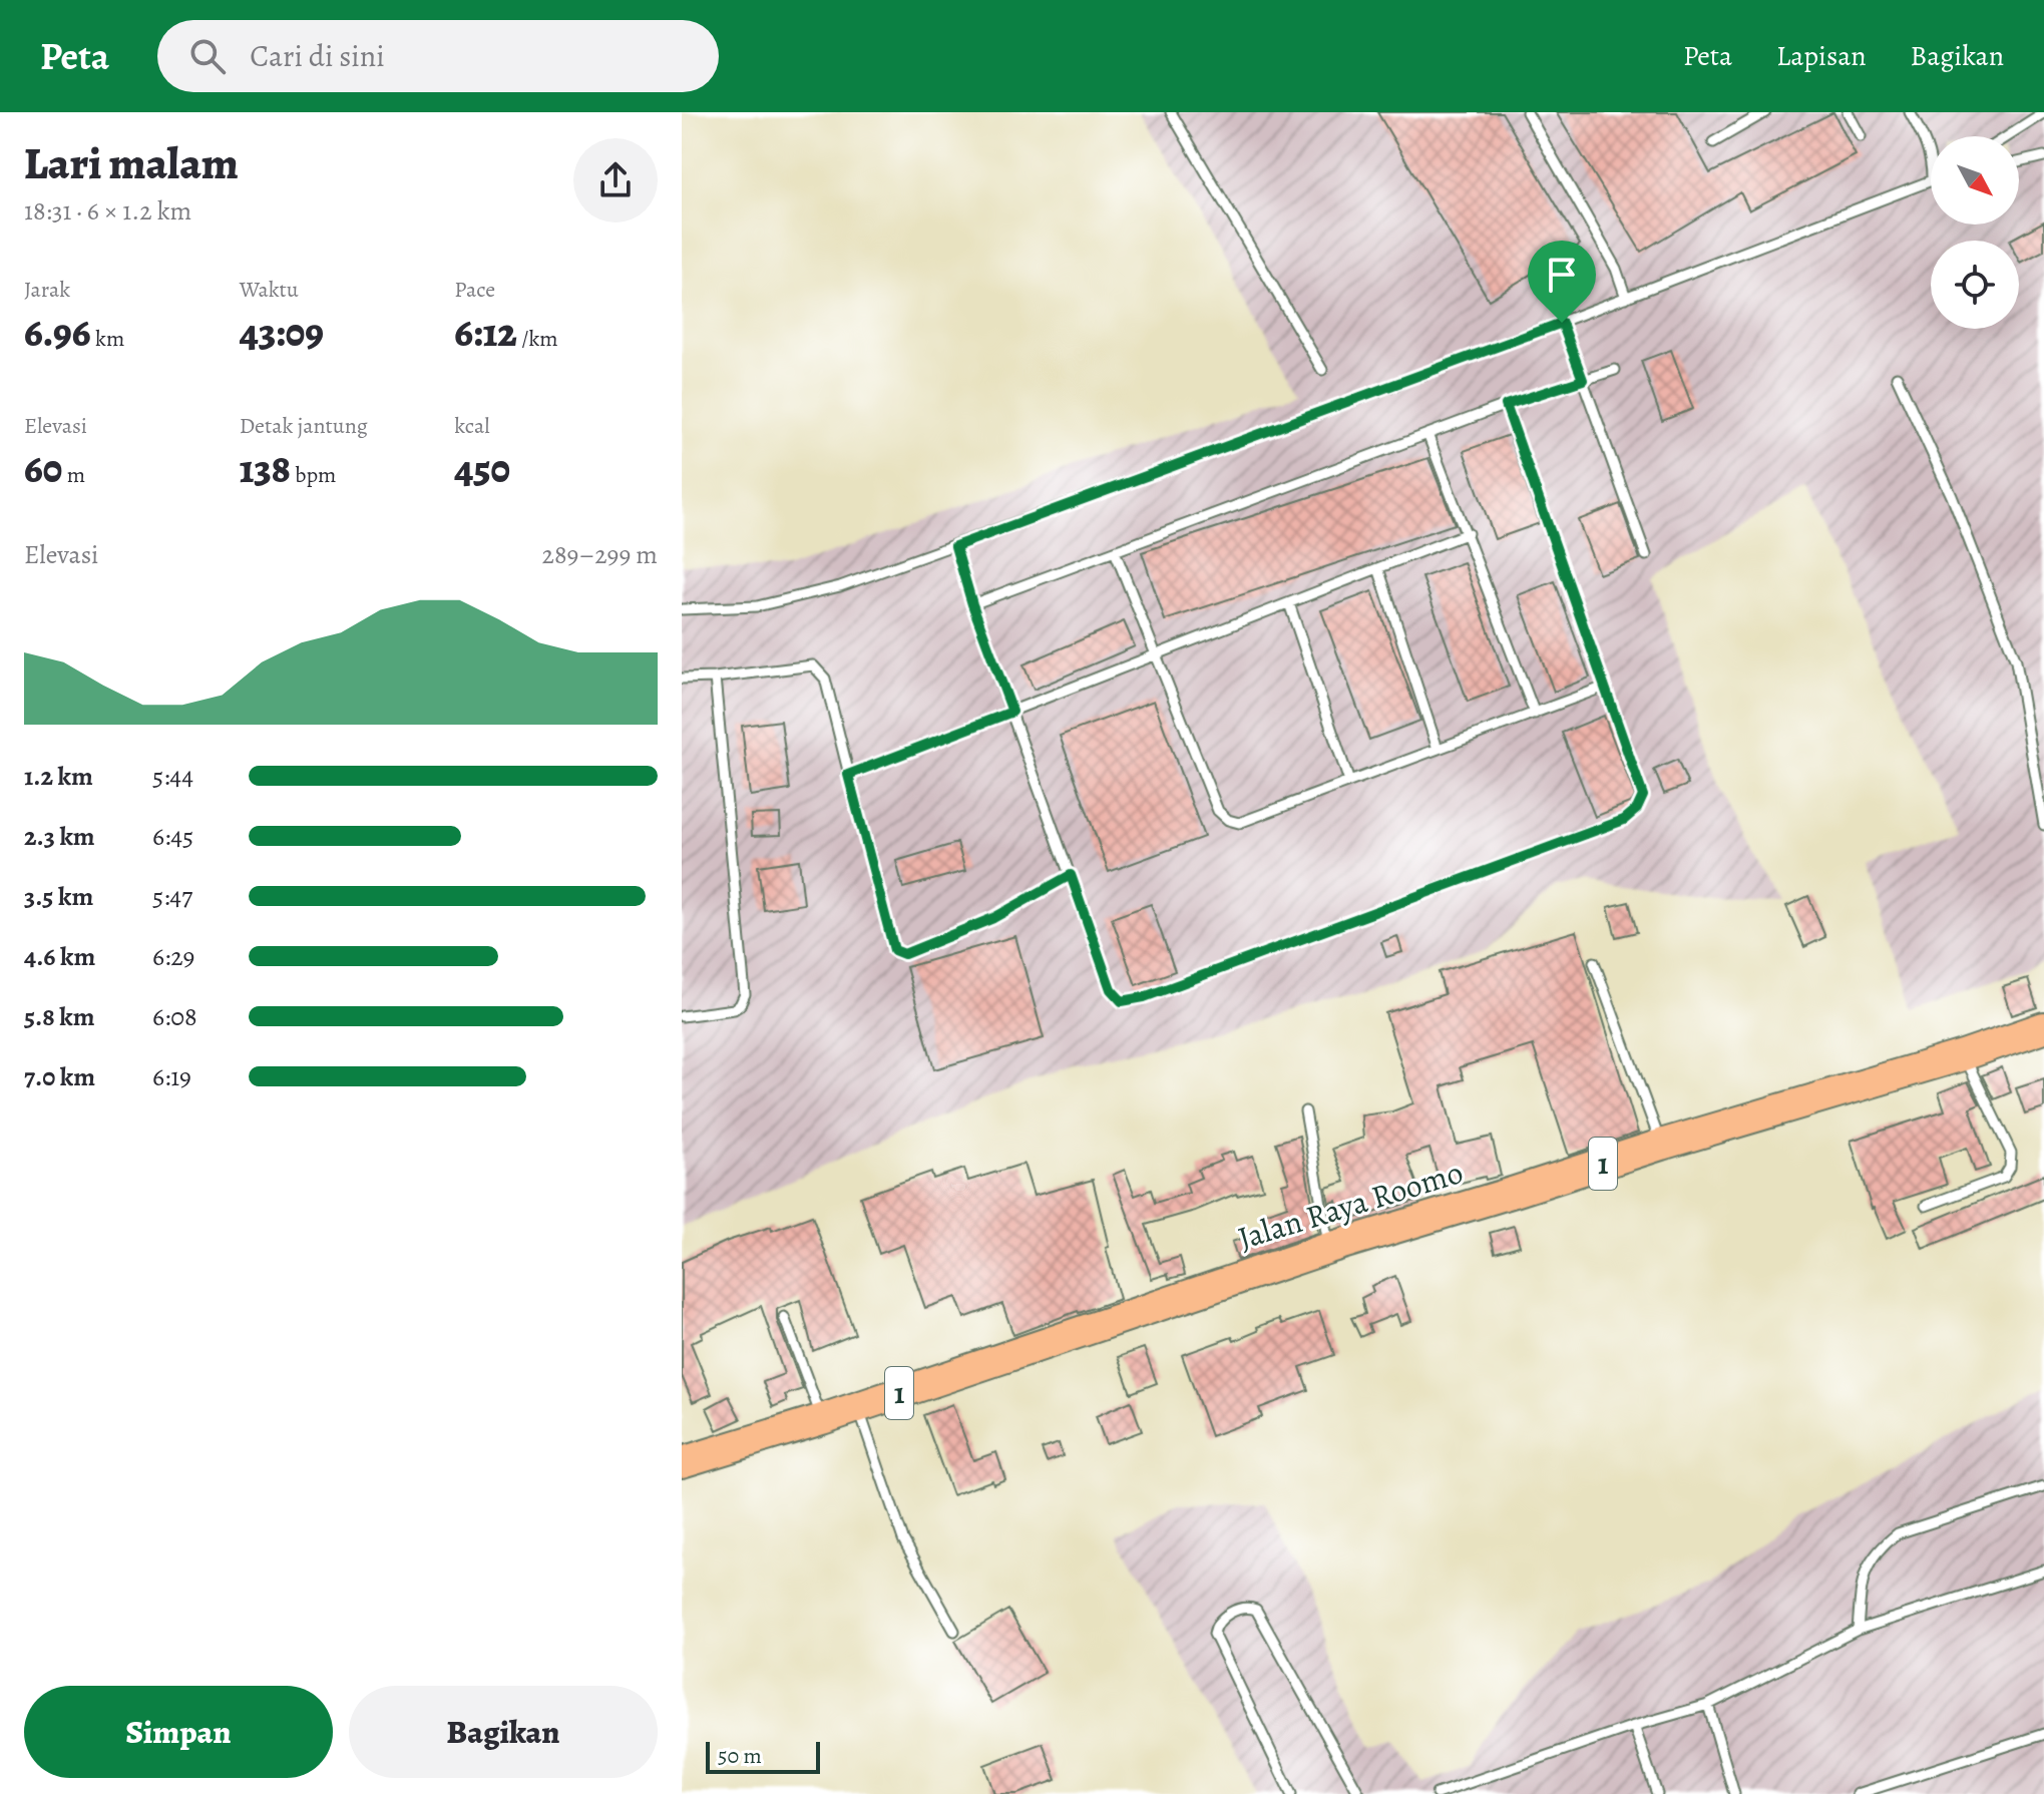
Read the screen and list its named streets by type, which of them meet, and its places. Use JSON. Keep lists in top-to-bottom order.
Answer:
{
  "streets": {
    "highway": ["1", "Jalan Raya Roomo"]
  },
  "scale_bar": "50 m",
  "north": "bottom right",
  "page": {
    "header": "Peta",
    "search": "Cari di sini",
    "nav": ["Peta", "Lapisan", "Bagikan"],
    "heading": ["Lari malam", "18:31 · 6 × 1.2 km"],
    "stats": [
      ["Jarak", "6.96 km"],
      ["Waktu", "43:09"],
      ["Pace", "6:12 /km"],
      ["Elevasi", "60 m"],
      ["Detak jantung", "138 bpm"],
      ["kcal", "450"]
    ],
    "chart": ["Elevasi", "289–299 m"],
    "list": [
      {
        "name": "1.2 km",
        "note": "5:44"
      },
      {
        "name": "2.3 km",
        "note": "6:45"
      },
      {
        "name": "3.5 km",
        "note": "5:47"
      },
      {
        "name": "4.6 km",
        "note": "6:29"
      },
      {
        "name": "5.8 km",
        "note": "6:08"
      },
      {
        "name": "7.0 km",
        "note": "6:19"
      }
    ],
    "buttons": ["Simpan", "Bagikan"],
    "scale": "50 m"
  }
}
